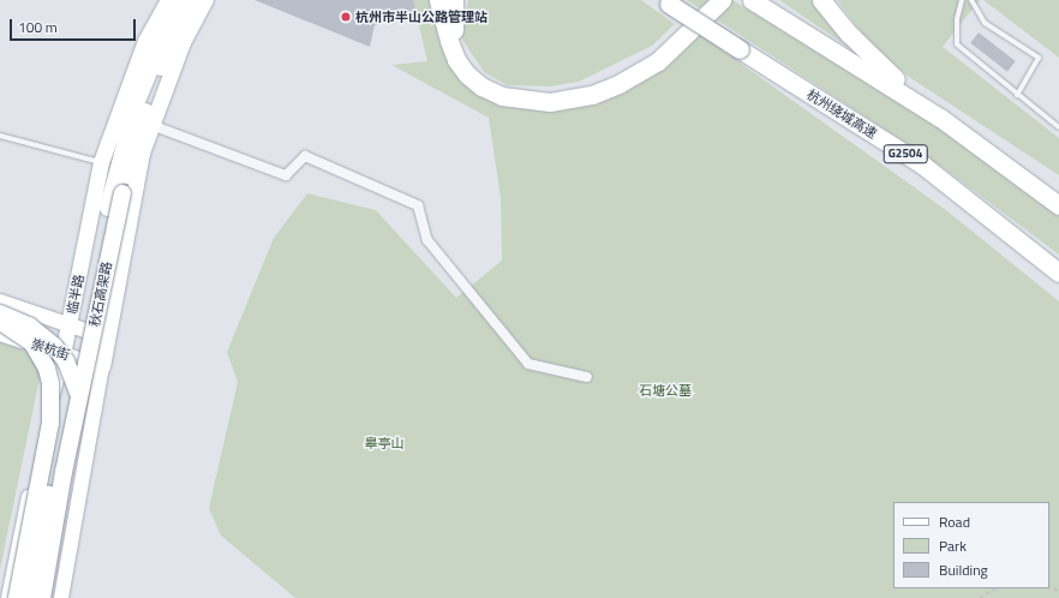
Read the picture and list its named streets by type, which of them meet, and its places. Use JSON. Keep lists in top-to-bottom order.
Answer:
{
  "streets": {
    "highway": ["杭州绕城高速", "G2504", "秋石高架路"],
    "main road": ["临半路", "崇杭街"]
  },
  "crossings": [
    ["临半路", "崇杭街"]
  ],
  "parks": ["石塘公墓", "皋亭山"],
  "places": ["杭州市半山公路管理站"],
  "legend": ["Road", "Park", "Building"],
  "scale_bar": "100 m"
}
